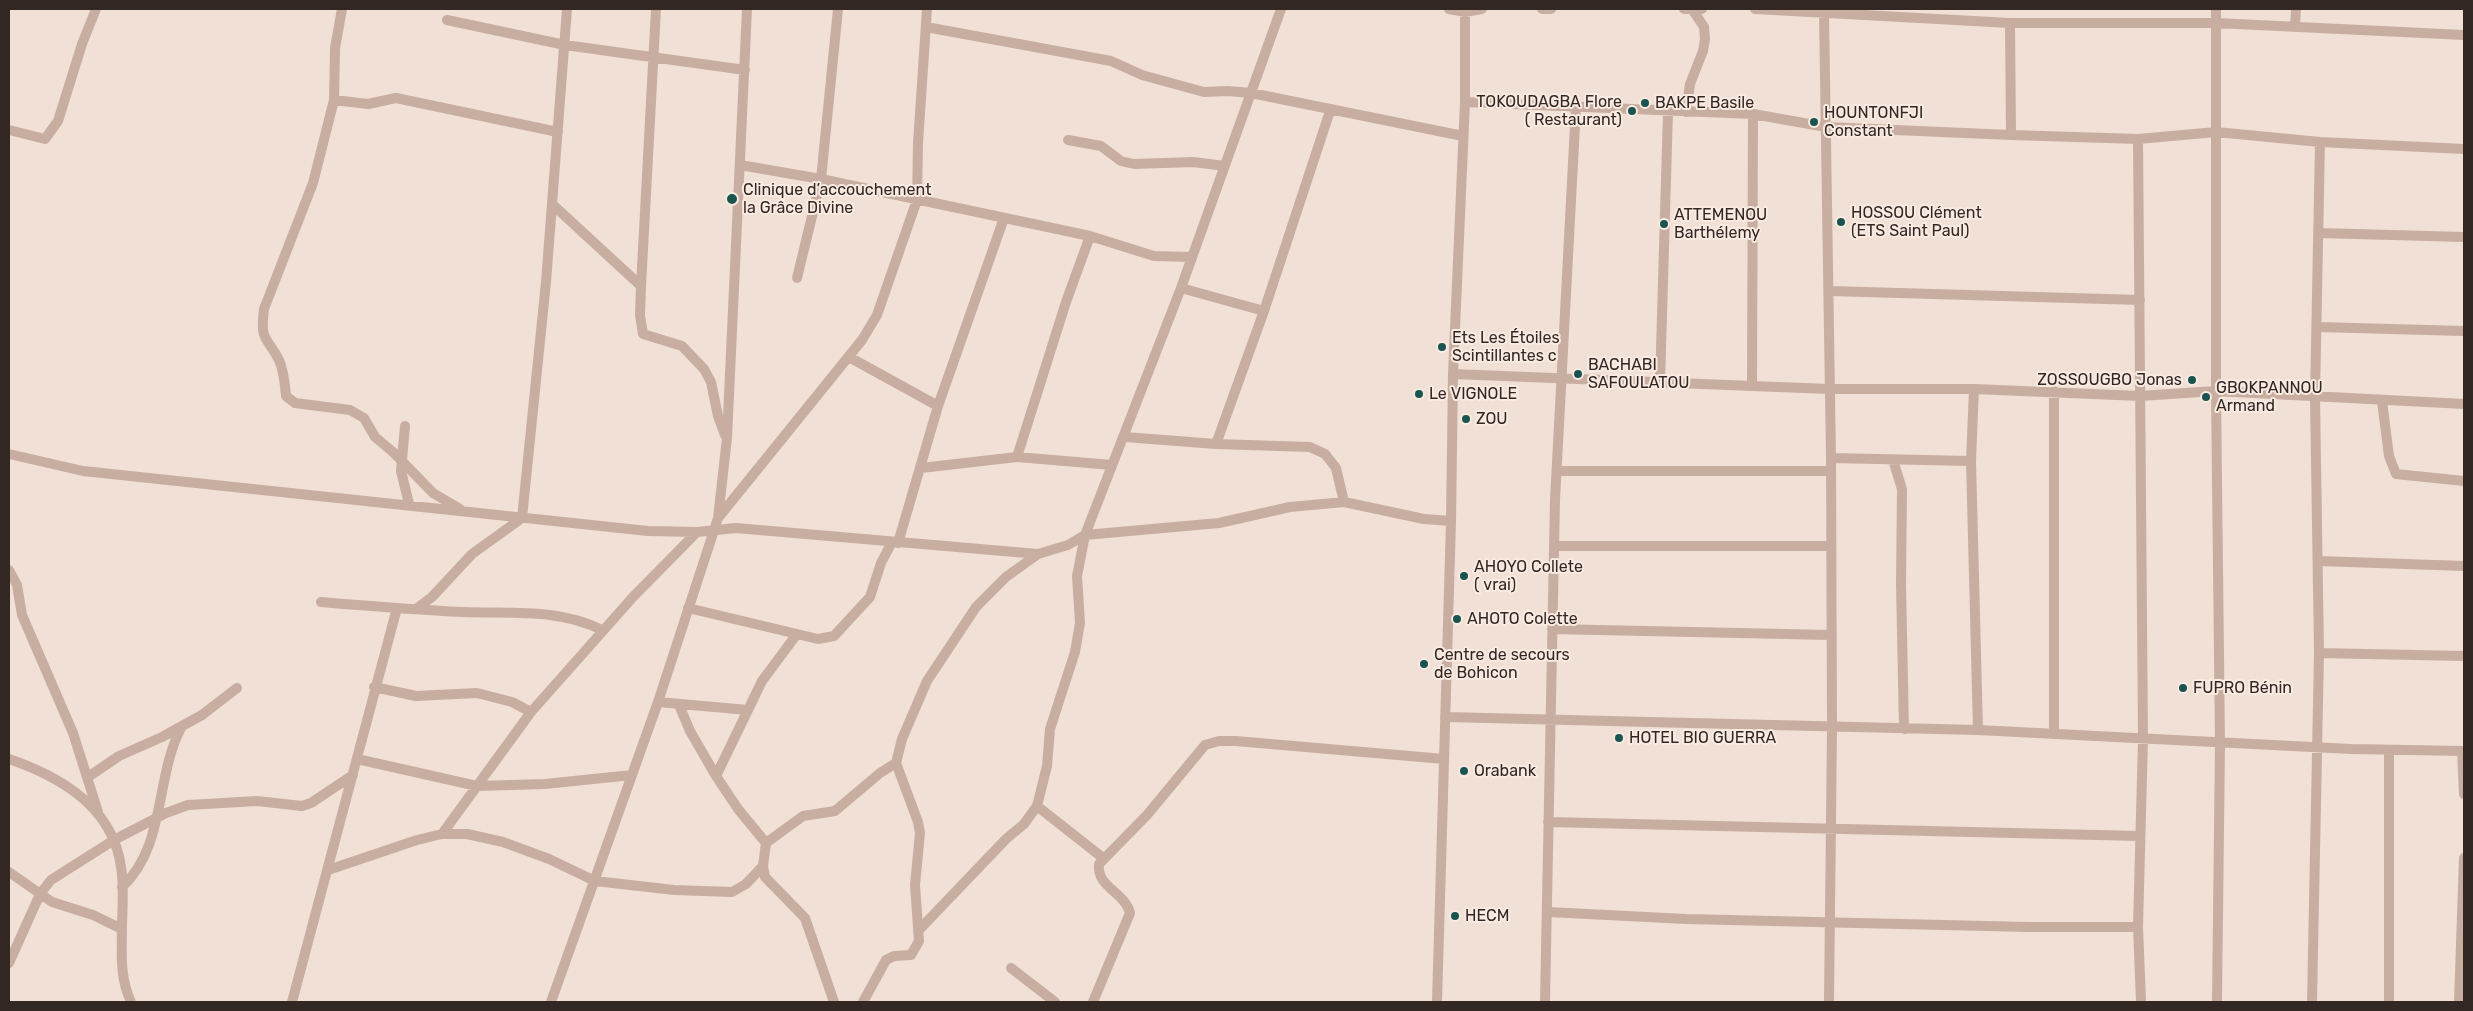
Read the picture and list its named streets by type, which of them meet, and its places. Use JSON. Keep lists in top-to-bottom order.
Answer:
{
  "places": [
    "BAKPE Basile",
    "TOKOUDAGBA Flore ( Restaurant)",
    "HOUNTONFJI Constant",
    "Clinique d’accouchement la Grâce Divine",
    "HOSSOU Clément (ETS Saint Paul)",
    "ATTEMENOU Barthélemy",
    "Ets Les Étoiles Scintillantes c",
    "BACHABI SAFOULATOU",
    "ZOSSOUGBO Jonas",
    "Le VIGNOLE",
    "GBOKPANNOU Armand",
    "ZOU",
    "AHOYO Collete ( vrai)",
    "AHOTO Colette",
    "Centre de secours de Bohicon",
    "FUPRO Bénin",
    "HOTEL BIO GUERRA",
    "Orabank",
    "HECM"
  ]
}
